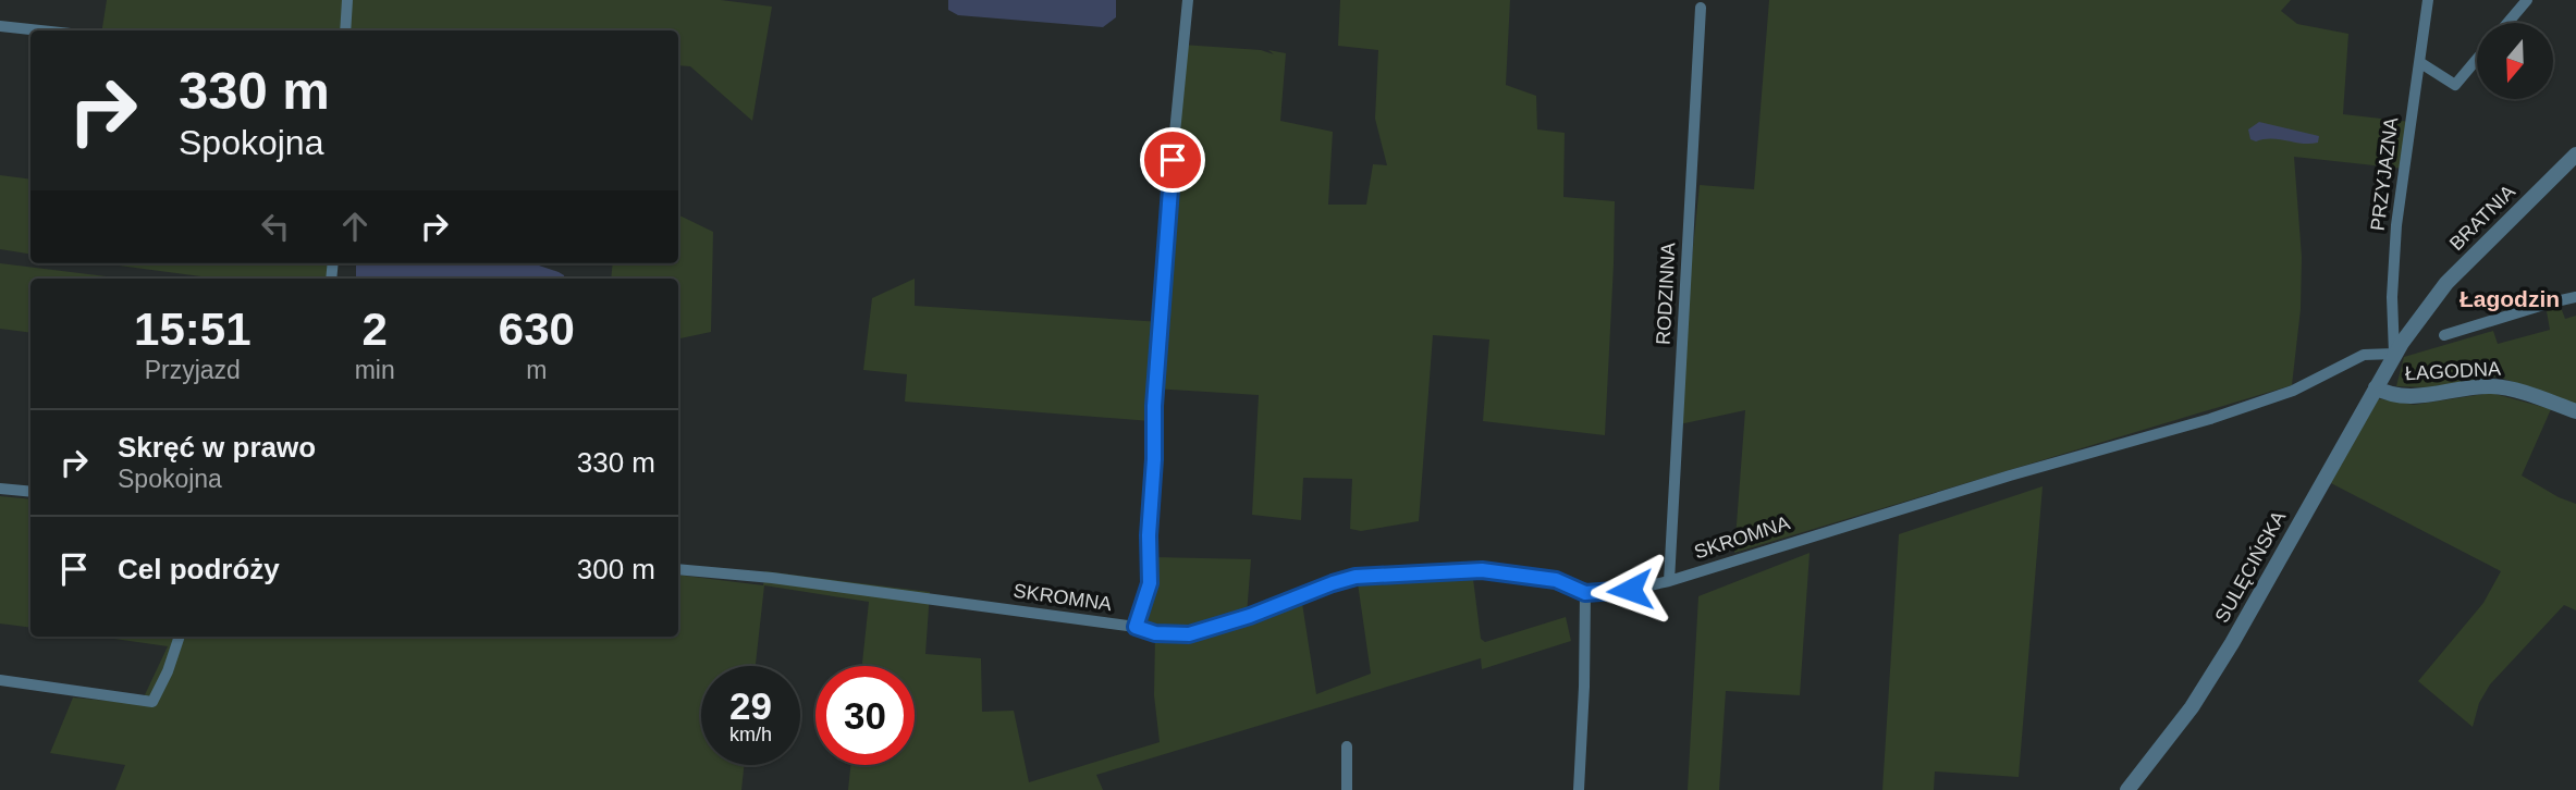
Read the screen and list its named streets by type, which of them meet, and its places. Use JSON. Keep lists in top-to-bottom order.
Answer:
{
  "streets": {
    "street": [
      "PRZYJAZNA",
      "BRATNIA",
      "RODZINNA",
      "ŁAGODNA",
      "SKROMNA",
      "SULĘCIŃSKA"
    ]
  },
  "crossings": [
    ["PRZYJAZNA", "BRATNIA"],
    ["PRZYJAZNA", "SKROMNA"],
    ["PRZYJAZNA", "SULĘCIŃSKA"],
    ["BRATNIA", "SKROMNA"],
    ["BRATNIA", "SULĘCIŃSKA"],
    ["RODZINNA", "SKROMNA"],
    ["ŁAGODNA", "SULĘCIŃSKA"],
    ["SKROMNA", "SULĘCIŃSKA"]
  ],
  "districts": ["Łagodzin"],
  "north": "bottom",
  "page": {
    "turn": ["330 m", "Spokojna"],
    "eta": [
      "15:51",
      "Przyjazd",
      "2",
      "min",
      "630",
      "m"
    ],
    "list": [
      {
        "name": "Skręć w prawo",
        "note": "Spokojna",
        "value": "330 m"
      },
      {
        "name": "Cel podróży",
        "value": "300 m"
      }
    ],
    "speed": "29 km/h",
    "limit": "30"
  }
}
